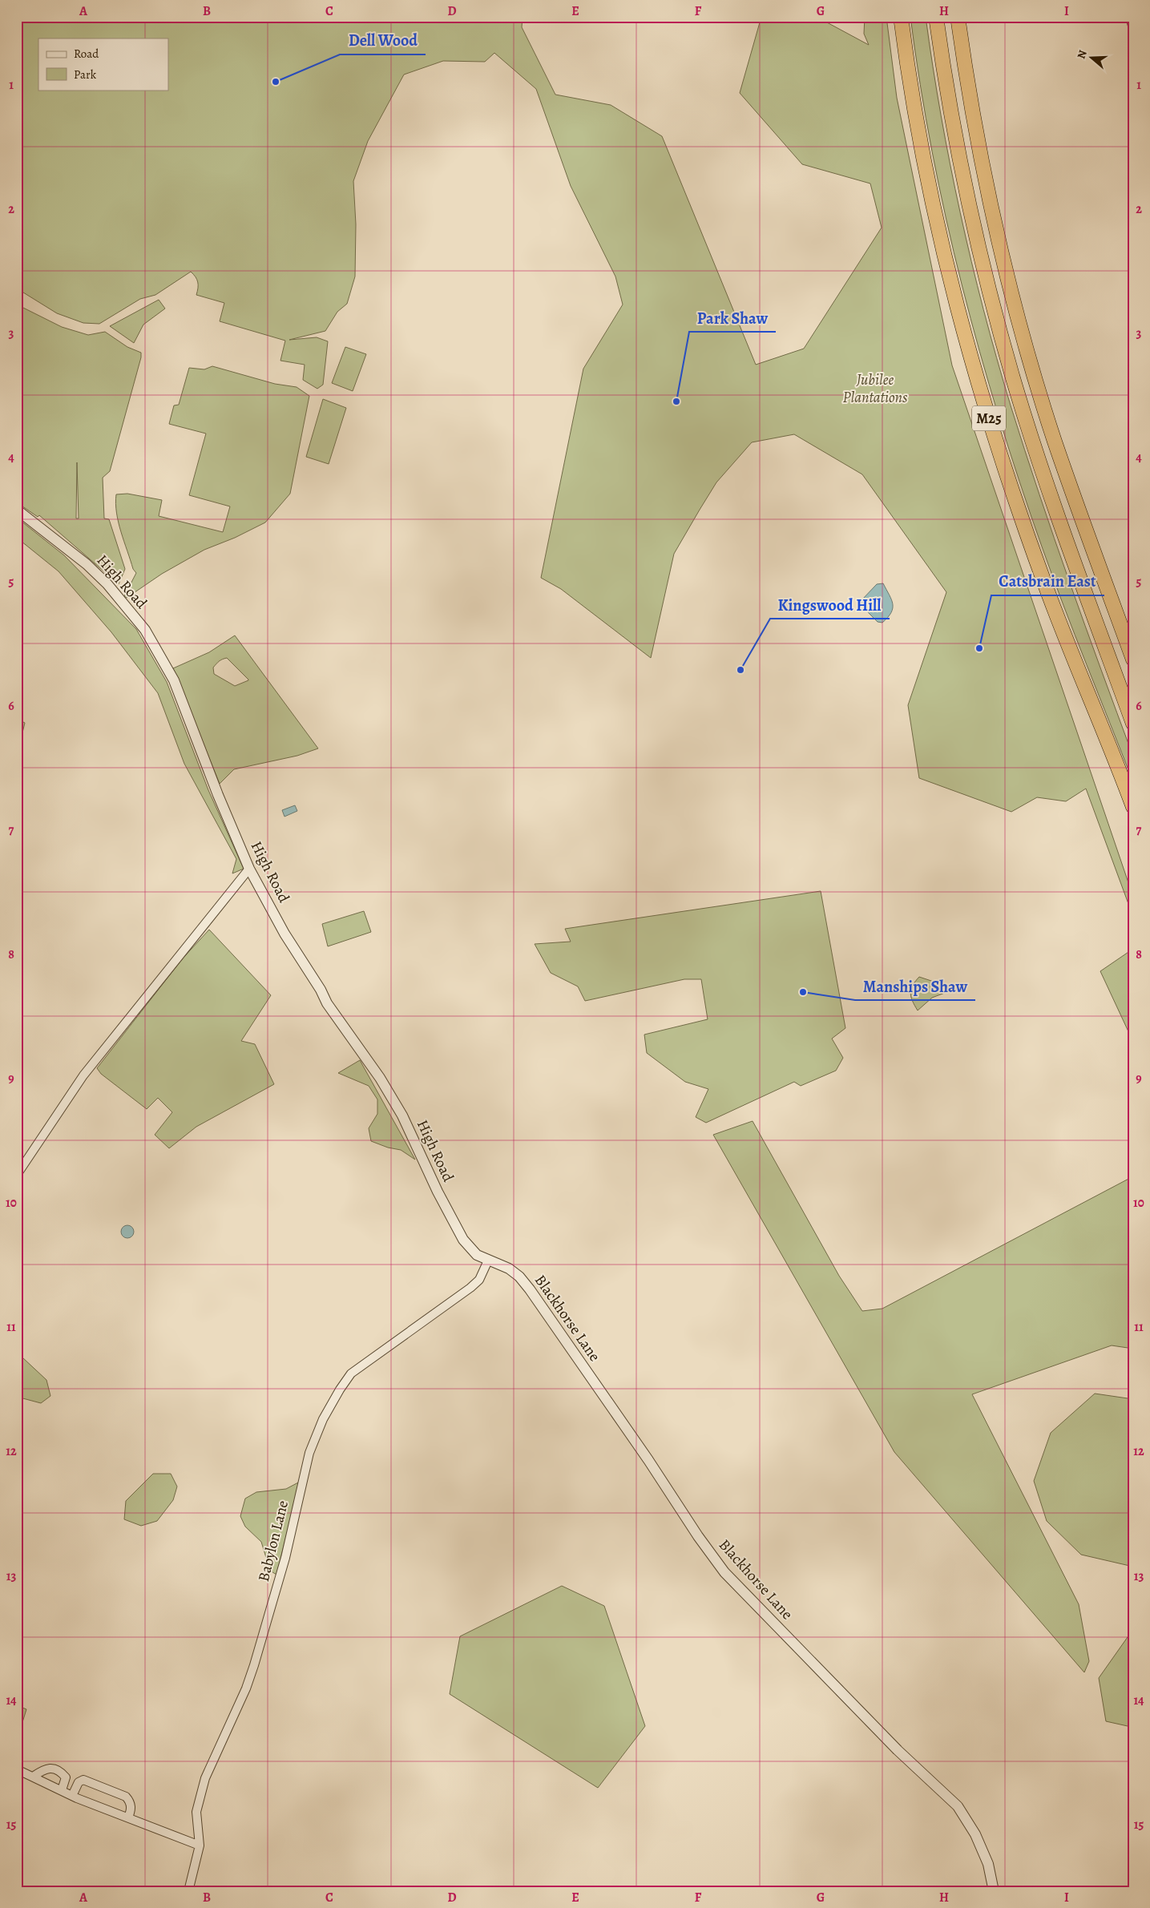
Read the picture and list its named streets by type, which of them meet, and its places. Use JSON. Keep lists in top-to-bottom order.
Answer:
{
  "streets": {
    "highway": ["M25"],
    "street": ["High Road", "Blackhorse Lane", "Babylon Lane"]
  },
  "crossings": [
    ["High Road", "Blackhorse Lane"],
    ["High Road", "Babylon Lane"],
    ["Blackhorse Lane", "Babylon Lane"]
  ],
  "parks": ["Jubilee Plantations"],
  "places": [
    "Dell Wood",
    "Park Shaw",
    "Catsbrain East",
    "Kingswood Hill",
    "Manships Shaw"
  ],
  "legend": ["Road", "Park"],
  "north": "left",
  "grid": {
    "columns": [
      "A",
      "B",
      "C",
      "D",
      "E",
      "F",
      "G",
      "H",
      "I"
    ],
    "rows": [
      "1",
      "2",
      "3",
      "4",
      "5",
      "6",
      "7",
      "8",
      "9",
      "10",
      "11",
      "12",
      "13",
      "14",
      "15"
    ]
  }
}
